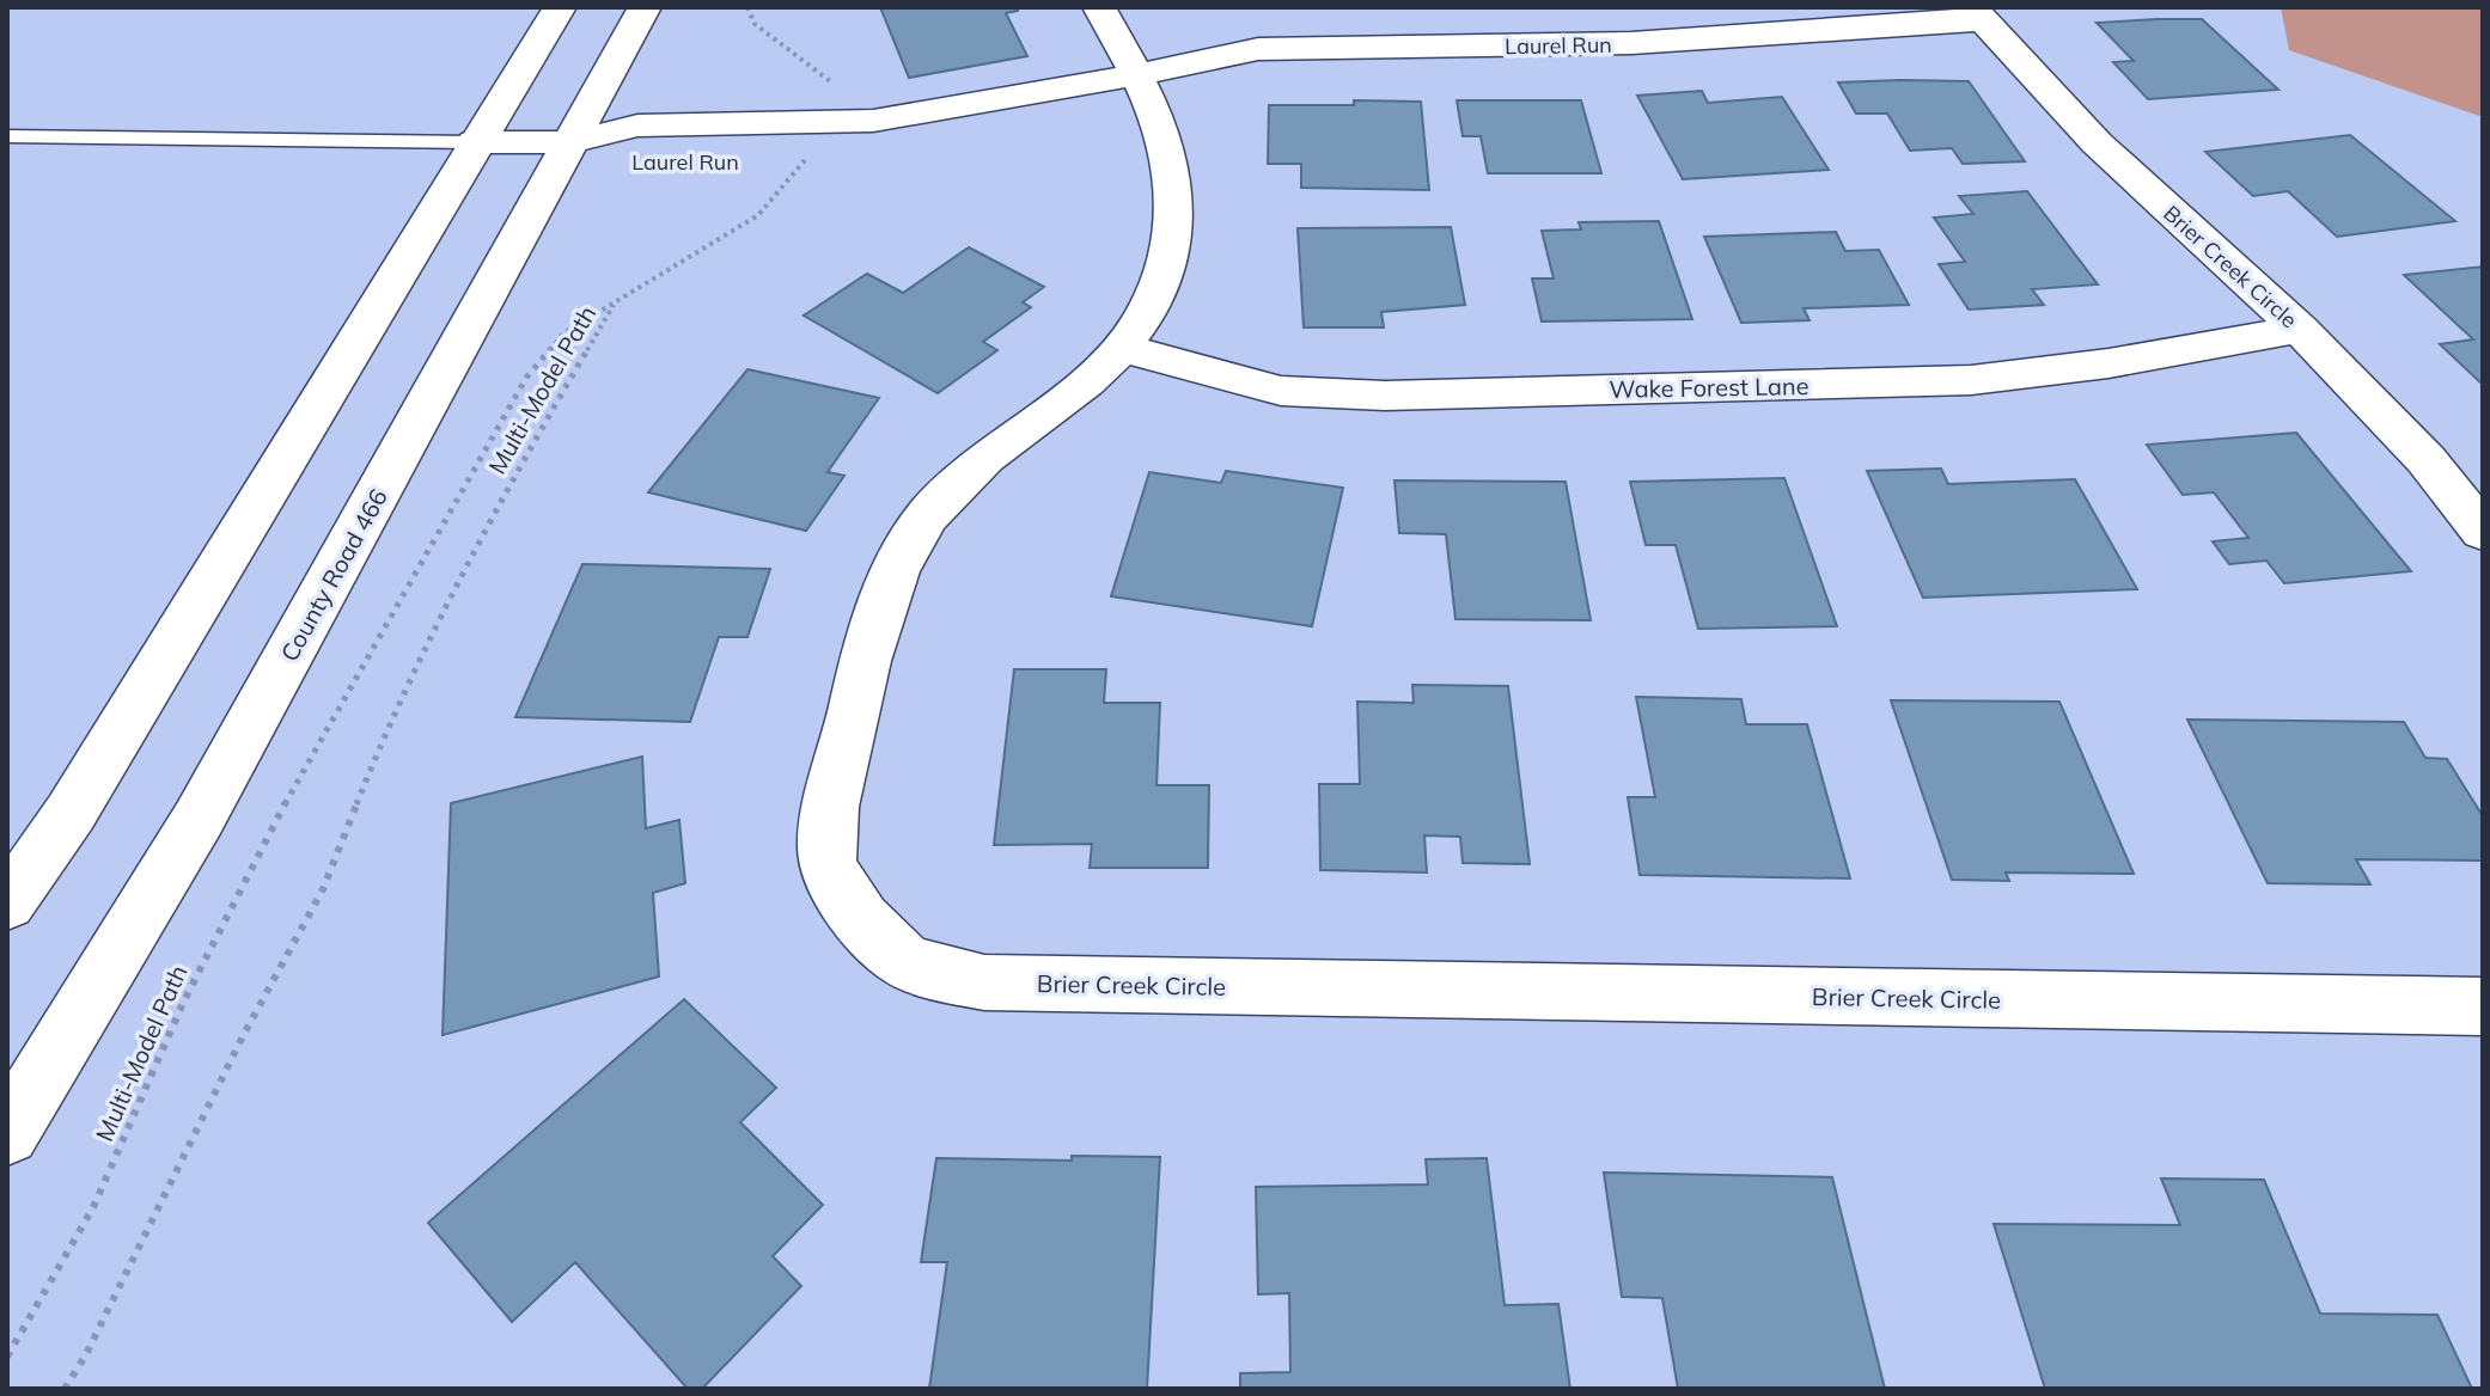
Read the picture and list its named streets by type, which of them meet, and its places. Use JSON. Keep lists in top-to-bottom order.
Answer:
{
  "streets": {
    "street": [
      "Laurel Run",
      "Brier Creek Circle",
      "Wake Forest Lane",
      "County Road 466"
    ],
    "path": ["Multi-Model Path"]
  },
  "crossings": [
    ["Laurel Run", "Brier Creek Circle"],
    ["Laurel Run", "County Road 466"],
    ["Brier Creek Circle", "Wake Forest Lane"]
  ]
}
